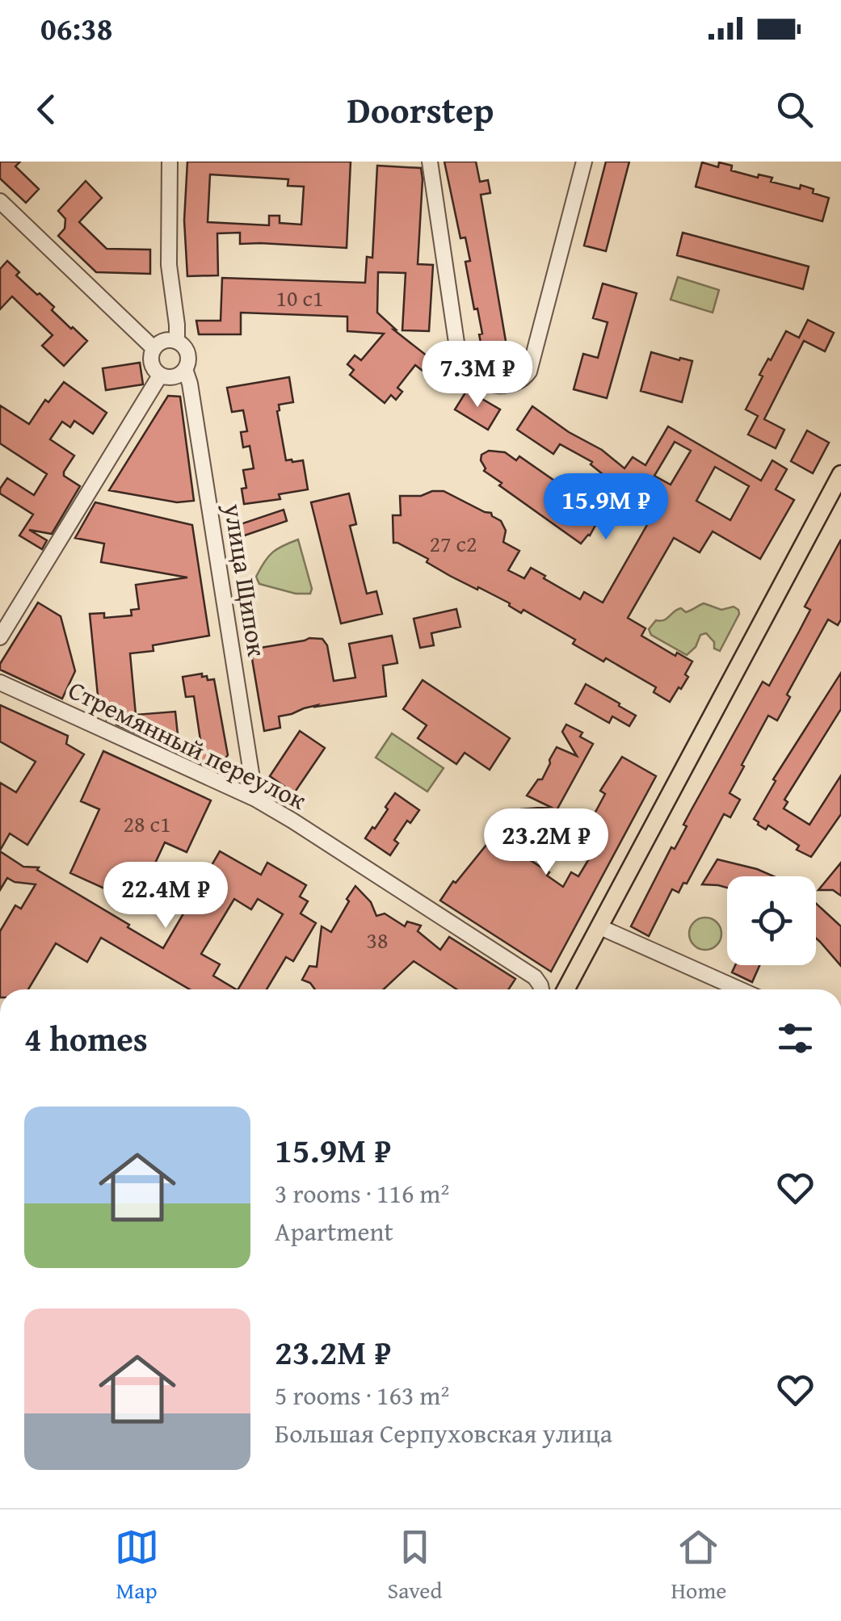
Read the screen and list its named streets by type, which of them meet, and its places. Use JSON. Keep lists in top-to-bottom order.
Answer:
{
  "streets": {
    "street": ["улица Щипок", "Стремянный переулок"]
  },
  "crossings": [
    ["улица Щипок", "Стремянный переулок"]
  ],
  "house_numbers": [
    "10 с1",
    "27 с2",
    "28 с1",
    "38"
  ],
  "page": {
    "status": "06:38",
    "header": "Doorstep",
    "price": [
      "7.3M ₽",
      "15.9M ₽",
      "23.2M ₽",
      "22.4M ₽"
    ],
    "heading": "4 homes",
    "list": [
      {
        "name": "15.9M ₽",
        "note": "3 rooms · 116 m² · Apartment"
      },
      {
        "name": "23.2M ₽",
        "note": "5 rooms · 163 m² · Большая Серпуховская улица"
      }
    ],
    "tabs": ["Map", "Saved", "Home"]
  }
}
